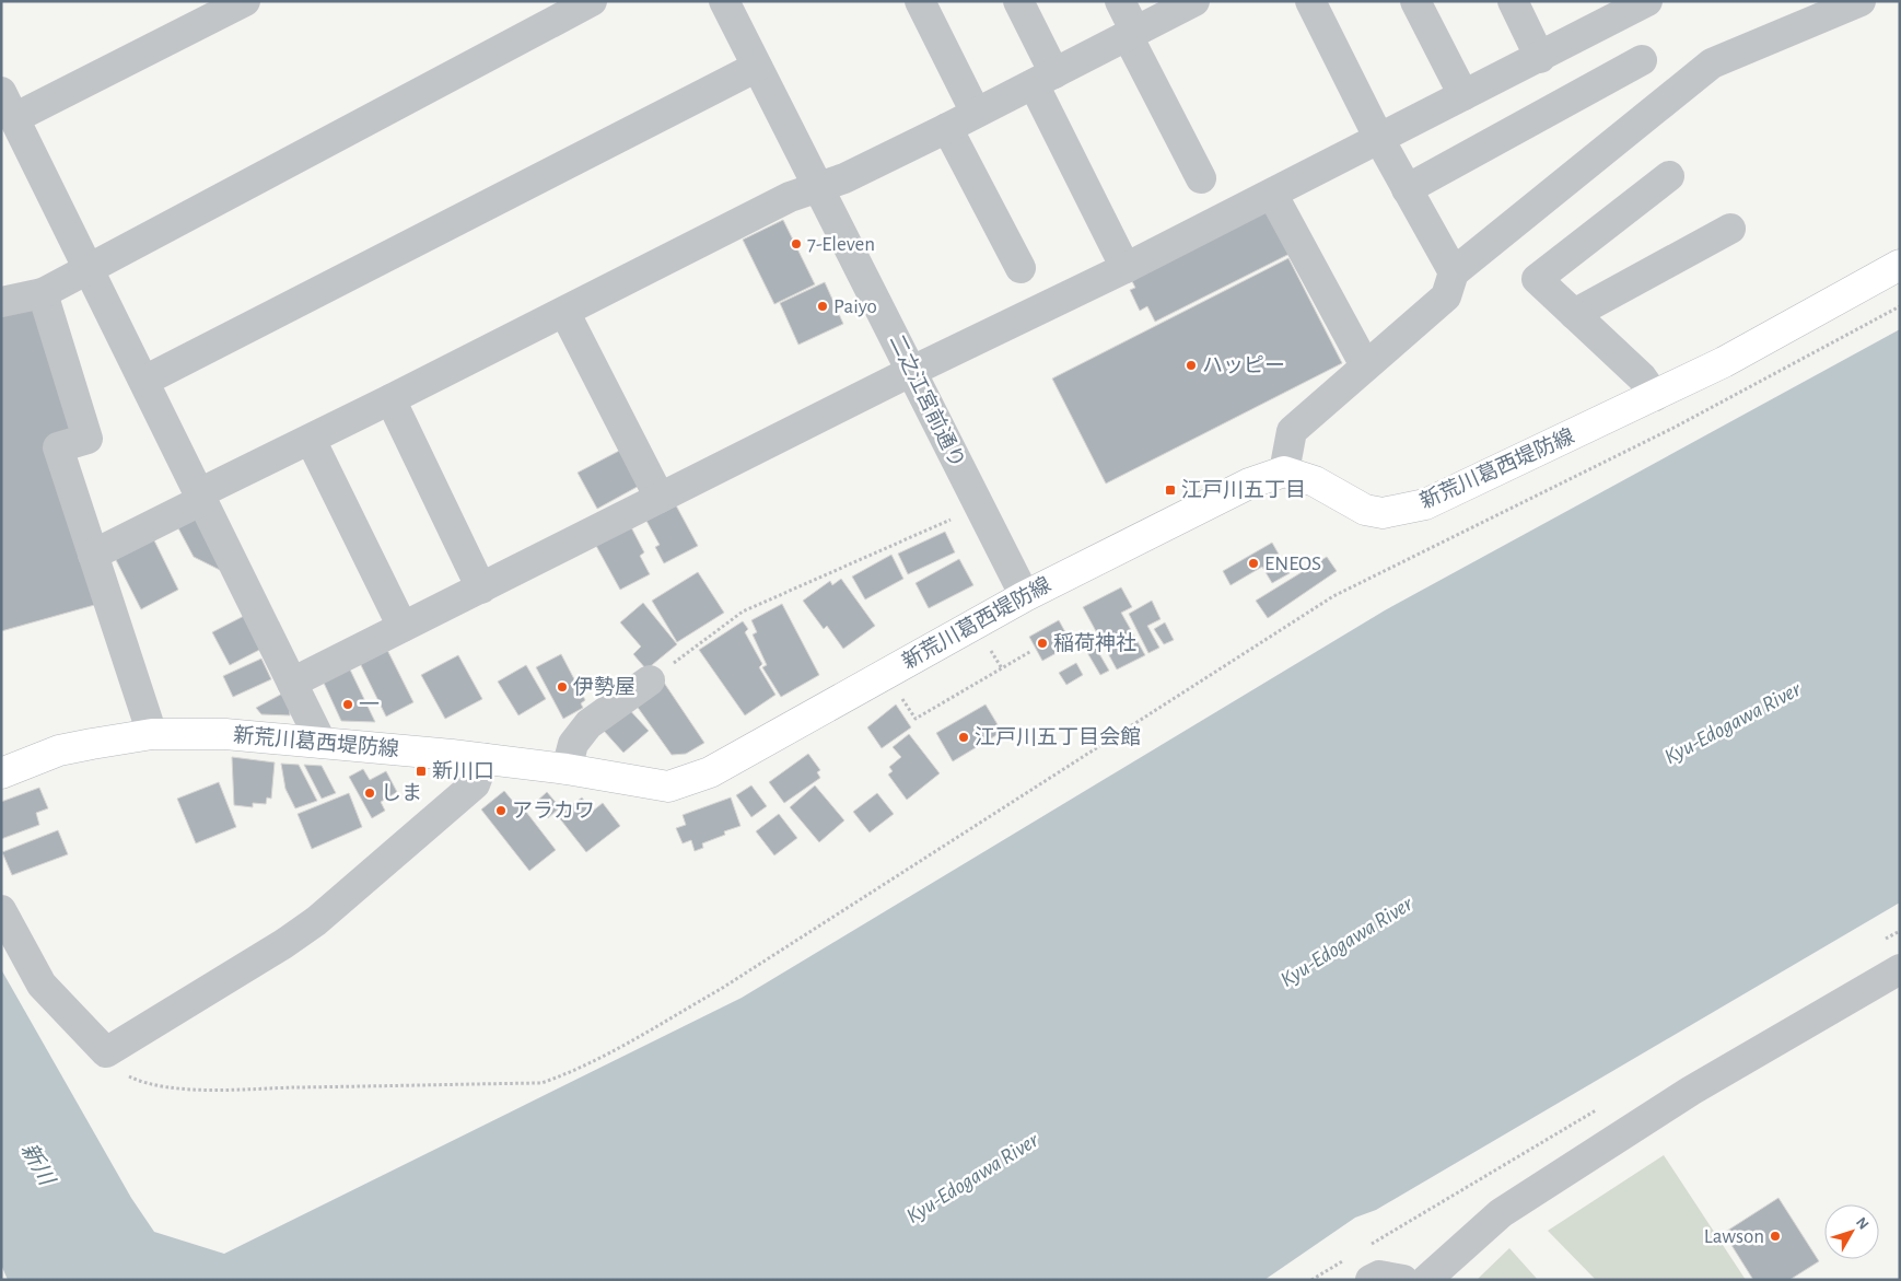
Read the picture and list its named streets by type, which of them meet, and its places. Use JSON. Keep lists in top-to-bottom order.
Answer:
{
  "streets": {
    "main road": ["新荒川葛西堤防線"],
    "street": ["二之江宮前通り"]
  },
  "crossings": [
    ["二之江宮前通り", "新荒川葛西堤防線"]
  ],
  "water": ["Kyu-Edogawa River", "新川"],
  "places": {
    "other": [
      "7-Eleven",
      "Paiyo",
      "ハッピー",
      "ENEOS",
      "稲荷神社",
      "伊勢屋",
      "一",
      "江戸川五丁目会館",
      "しま",
      "アラカワ",
      "Lawson"
    ],
    "transit": ["江戸川五丁目", "新川口"]
  },
  "north": "top right"
}
